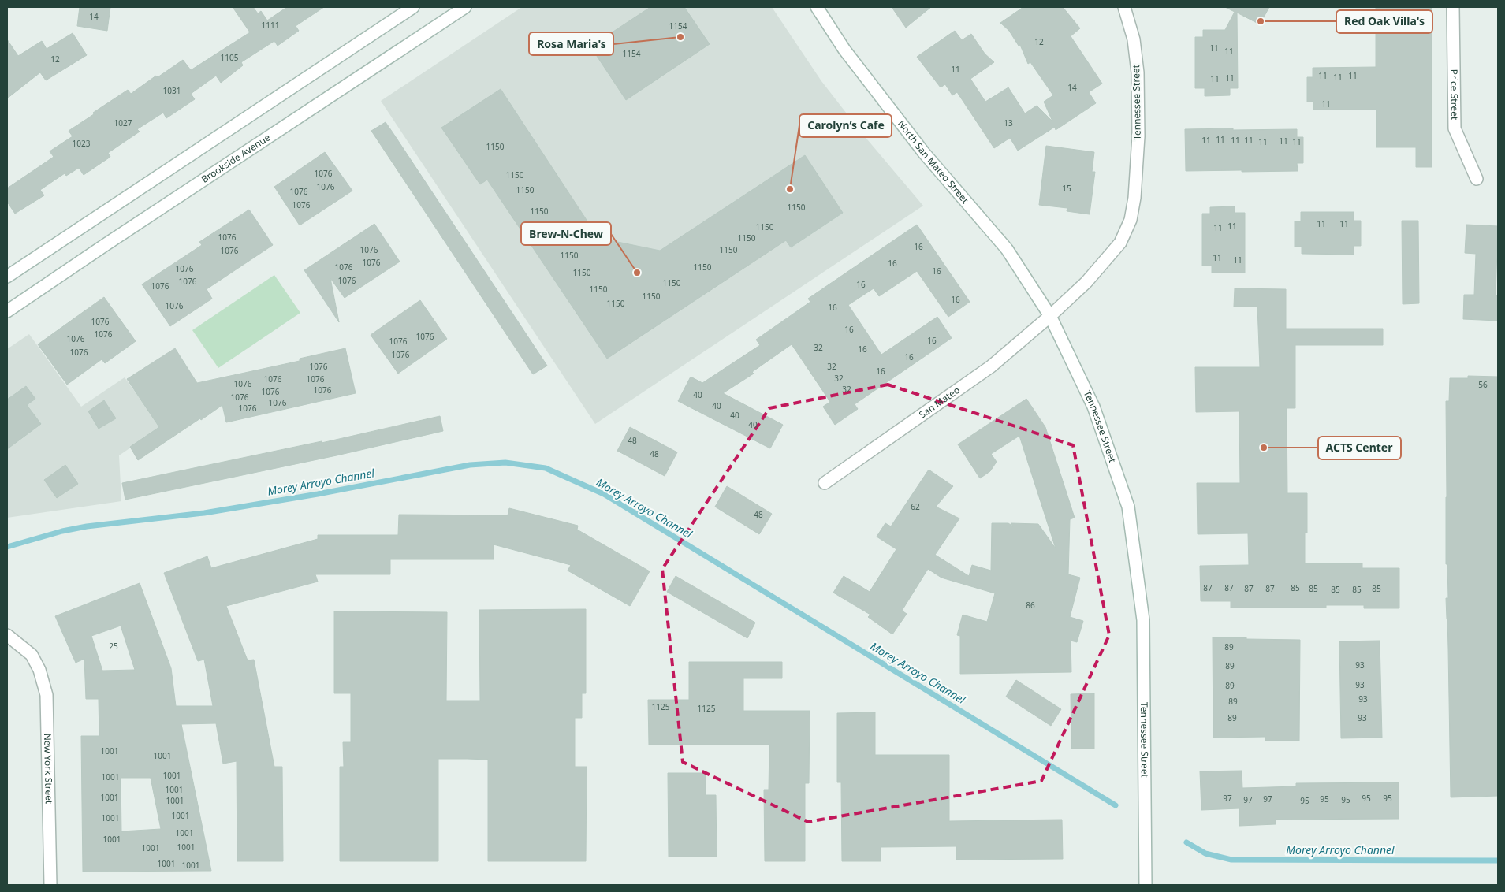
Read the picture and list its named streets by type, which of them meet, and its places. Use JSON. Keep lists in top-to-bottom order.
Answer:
{
  "streets": {
    "main road": [
      "Price Street",
      "Tennessee Street",
      "Brookside Avenue",
      "North San Mateo Street",
      "San Mateo",
      "New York Street"
    ]
  },
  "crossings": [
    ["Tennessee Street", "North San Mateo Street"],
    ["Tennessee Street", "San Mateo"],
    ["North San Mateo Street", "San Mateo"]
  ],
  "water": ["Morey Arroyo Channel"],
  "places": [
    "Red Oak Villa's",
    "Rosa Maria's",
    "Carolyn’s Cafe",
    "Brew-N-Chew",
    "ACTS Center"
  ],
  "house_numbers": [
    "14",
    "1111",
    "1154",
    "12",
    "11",
    "11",
    "1154",
    "1105",
    "12",
    "11",
    "11",
    "11",
    "11",
    "11",
    "11",
    "14",
    "1031",
    "11",
    "1027",
    "13",
    "11",
    "11",
    "11",
    "11",
    "11",
    "11",
    "11",
    "1023",
    "1150",
    "1076",
    "1150",
    "1076",
    "15",
    "1150",
    "1076",
    "1076",
    "1150",
    "1150",
    "11",
    "11",
    "11",
    "1150",
    "11",
    "1076",
    "1150",
    "16",
    "1076",
    "1150",
    "1076",
    "1150",
    "11",
    "11",
    "1076",
    "16",
    "1076",
    "1150",
    "1076",
    "16",
    "1150",
    "1076",
    "1076",
    "1150",
    "16",
    "1076",
    "1150",
    "1150",
    "16",
    "1150",
    "1076",
    "16",
    "1076",
    "16",
    "1076",
    "1076",
    "1076",
    "16",
    "1076",
    "32",
    "16",
    "1076",
    "1076",
    "16",
    "1076",
    "32",
    "16",
    "32",
    "1076",
    "1076",
    "1076",
    "56",
    "32",
    "1076",
    "1076",
    "40",
    "1076",
    "1076",
    "40",
    "1076",
    "40",
    "40",
    "48",
    "48",
    "62",
    "48",
    "87",
    "87",
    "85",
    "87",
    "87",
    "85",
    "85",
    "85",
    "85",
    "86",
    "25",
    "89",
    "93",
    "89",
    "93",
    "89",
    "93",
    "89",
    "1125",
    "1125",
    "89",
    "93",
    "1001",
    "1001",
    "1001",
    "1001",
    "1001",
    "1001",
    "97",
    "95",
    "95",
    "97",
    "95",
    "97",
    "95",
    "1001",
    "95",
    "1001",
    "1001",
    "1001",
    "1001",
    "1001",
    "1001",
    "1001",
    "1001"
  ]
}
